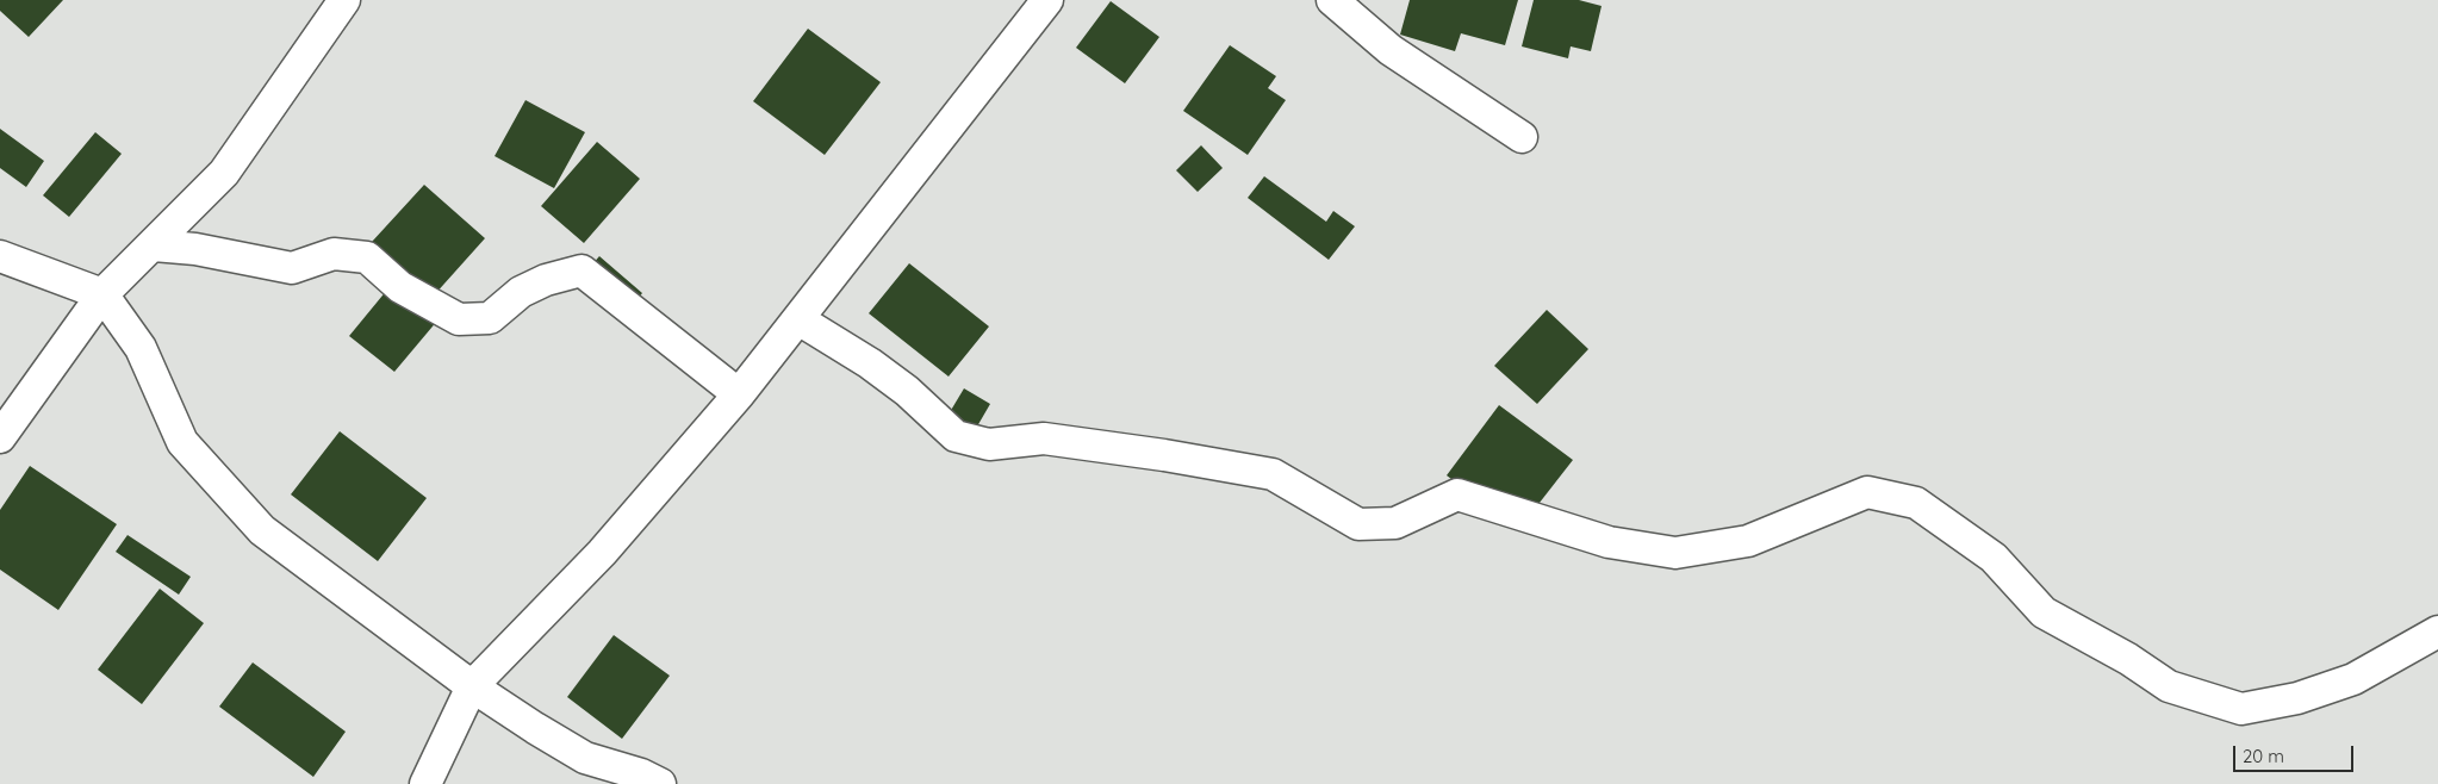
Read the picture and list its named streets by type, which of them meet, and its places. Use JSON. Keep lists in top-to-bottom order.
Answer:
{
  "scale_bar": "20 m"
}
